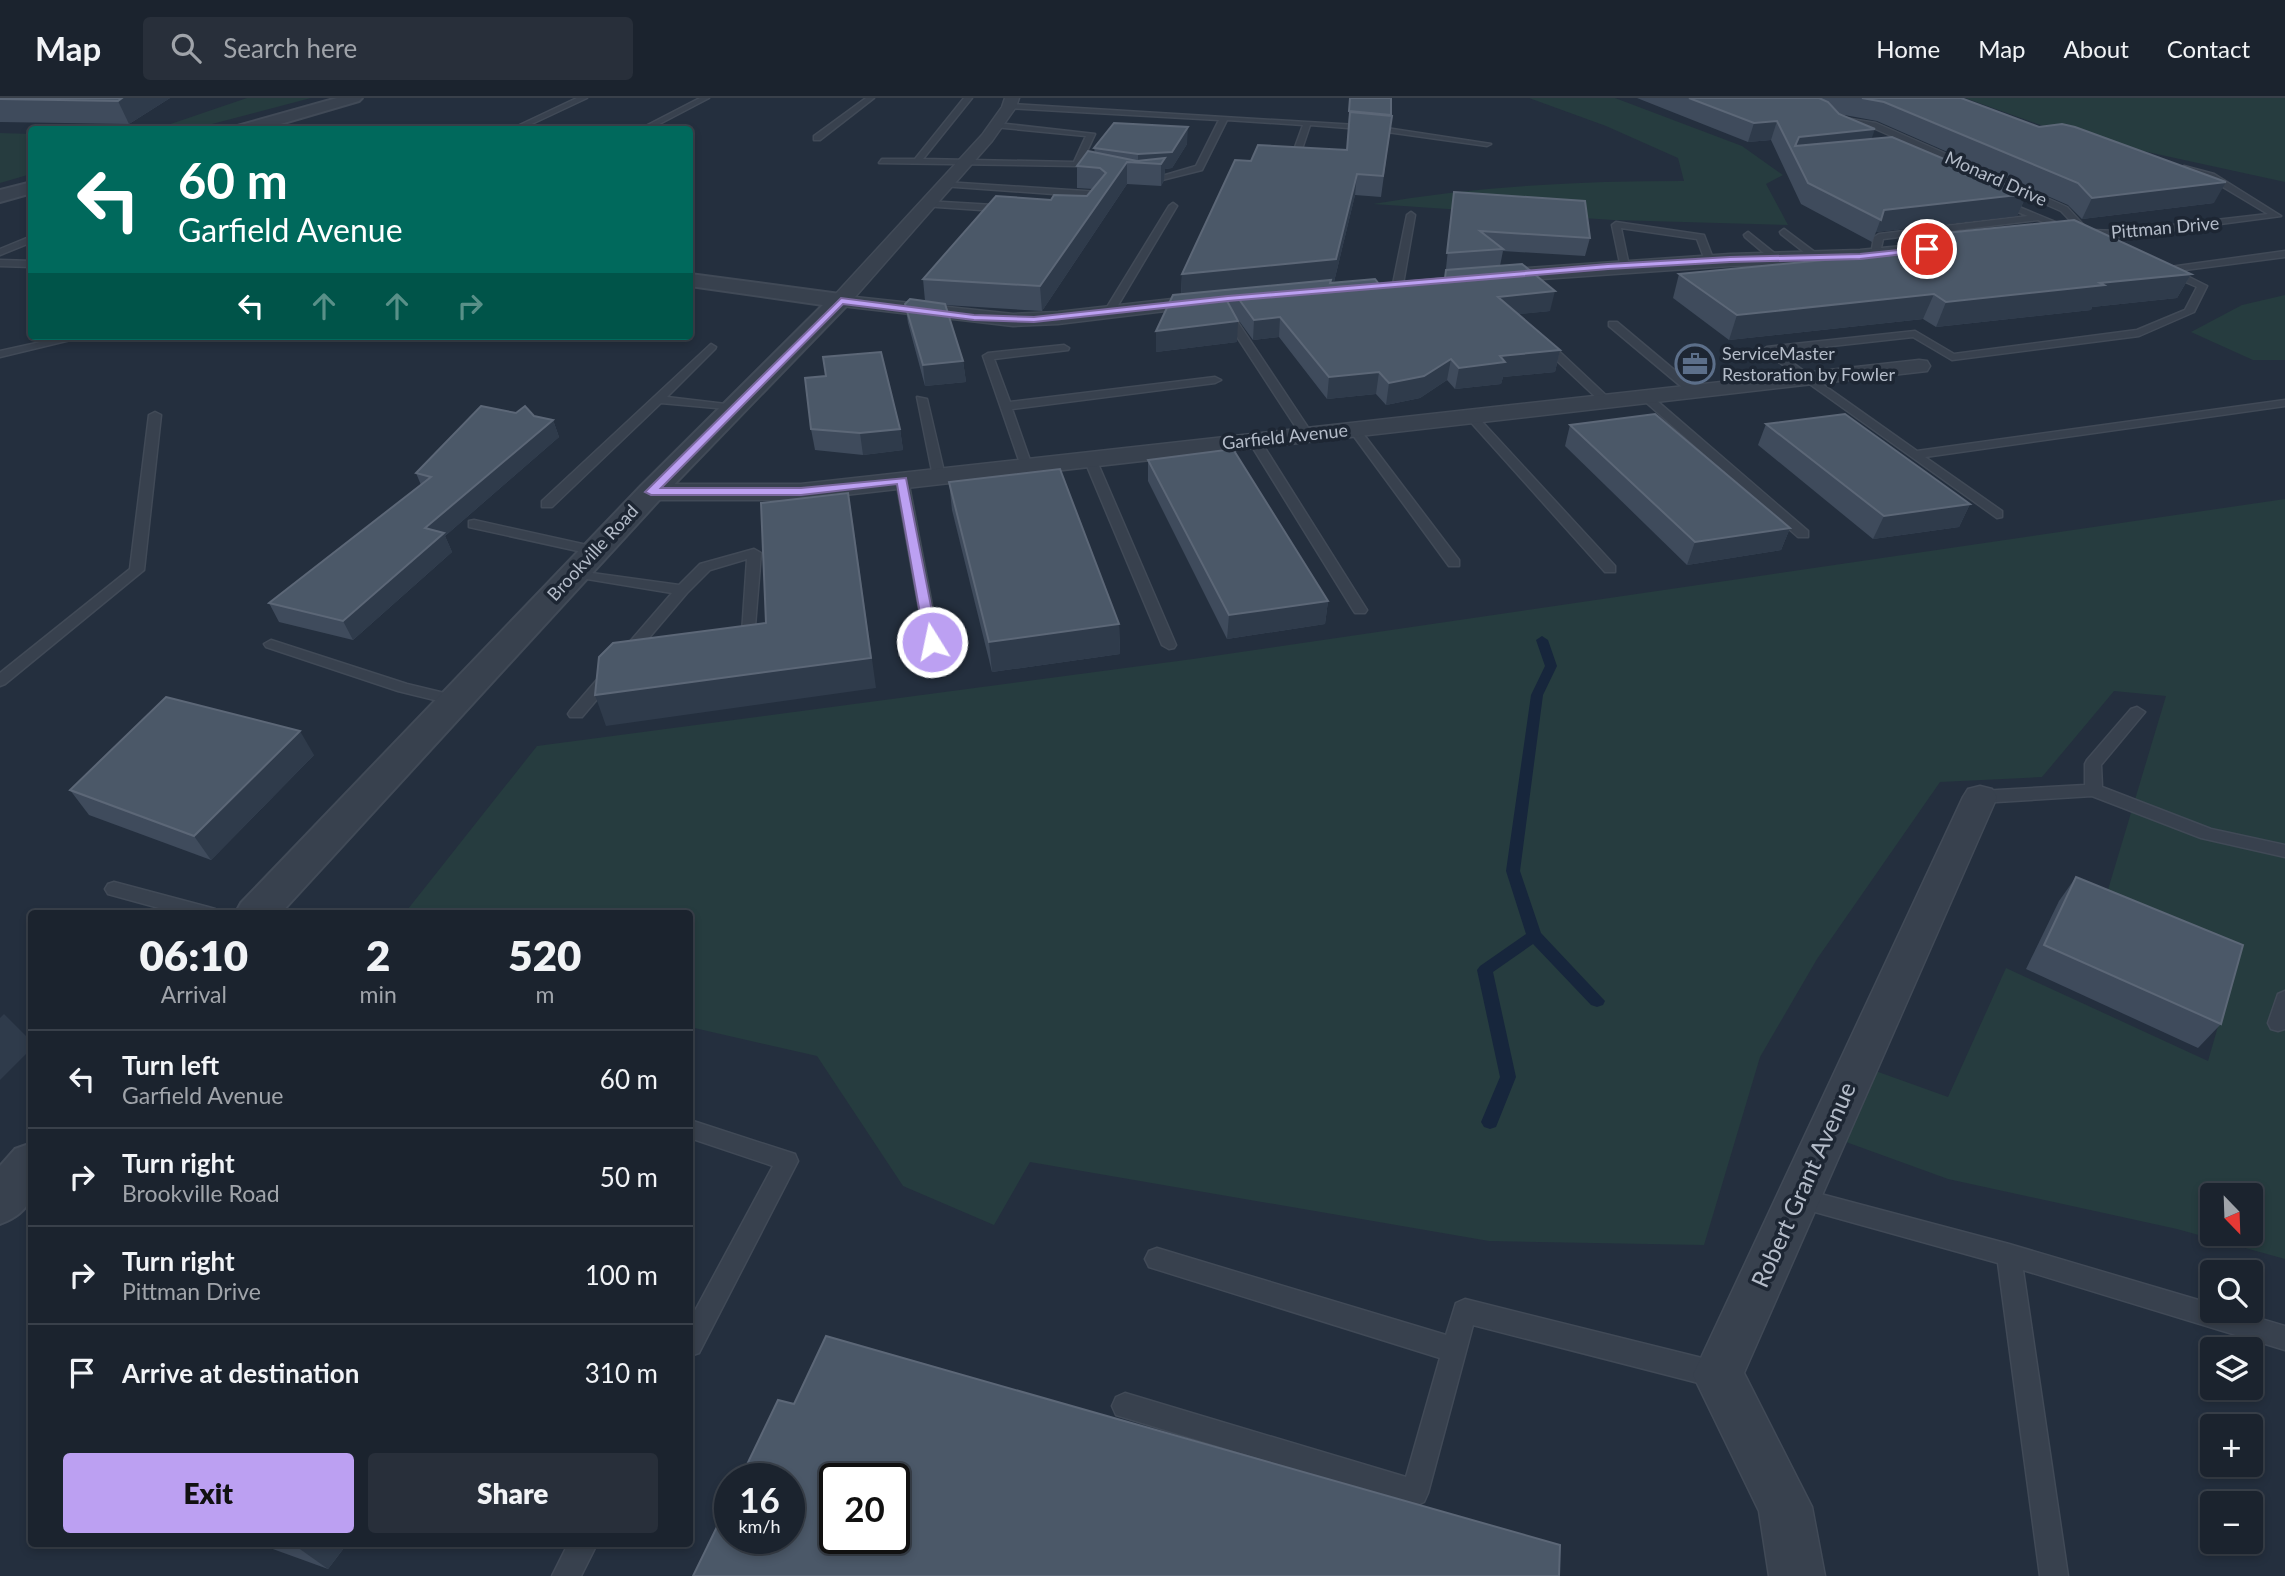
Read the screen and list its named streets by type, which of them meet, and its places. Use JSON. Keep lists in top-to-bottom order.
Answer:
{
  "streets": {
    "street": [
      "Pittman Drive",
      "Garfield Avenue",
      "Brookville Road",
      "Robert Grant Avenue"
    ],
    "lane": ["Monard Drive"]
  },
  "crossings": [
    ["Monard Drive", "Pittman Drive"],
    ["Garfield Avenue", "Brookville Road"]
  ],
  "places": {
    "office": ["ServiceMaster Restoration by Fowler"]
  },
  "north": "bottom right",
  "page": {
    "header": "Map",
    "search": "Search here",
    "nav": [
      "Home",
      "Map",
      "About",
      "Contact"
    ],
    "turn": ["60 m", "Garfield Avenue"],
    "eta": [
      "06:10",
      "Arrival",
      "2",
      "min",
      "520",
      "m"
    ],
    "list": [
      {
        "name": "Turn left",
        "note": "Garfield Avenue",
        "value": "60 m"
      },
      {
        "name": "Turn right",
        "note": "Brookville Road",
        "value": "50 m"
      },
      {
        "name": "Turn right",
        "note": "Pittman Drive",
        "value": "100 m"
      },
      {
        "name": "Arrive at destination",
        "value": "310 m"
      }
    ],
    "map_buttons": ["+", "−"],
    "buttons": ["Exit", "Share"],
    "speed": "16 km/h",
    "limit": "20"
  }
}
